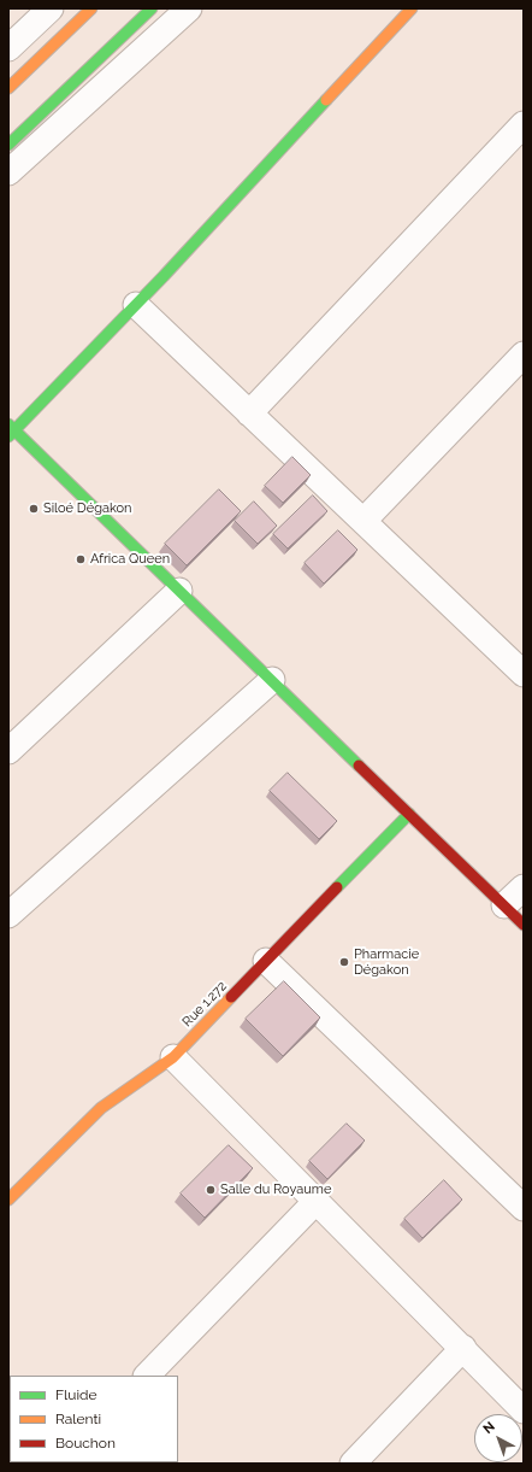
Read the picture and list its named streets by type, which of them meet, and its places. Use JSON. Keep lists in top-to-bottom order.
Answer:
{
  "streets": {
    "street": ["Rue 1.272"]
  },
  "places": [
    "Siloé Dégakon",
    "Africa Queen",
    "Pharmacie Dégakon",
    "Salle du Royaume"
  ],
  "legend": ["Fluide", "Ralenti", "Bouchon"],
  "north": "top left"
}
